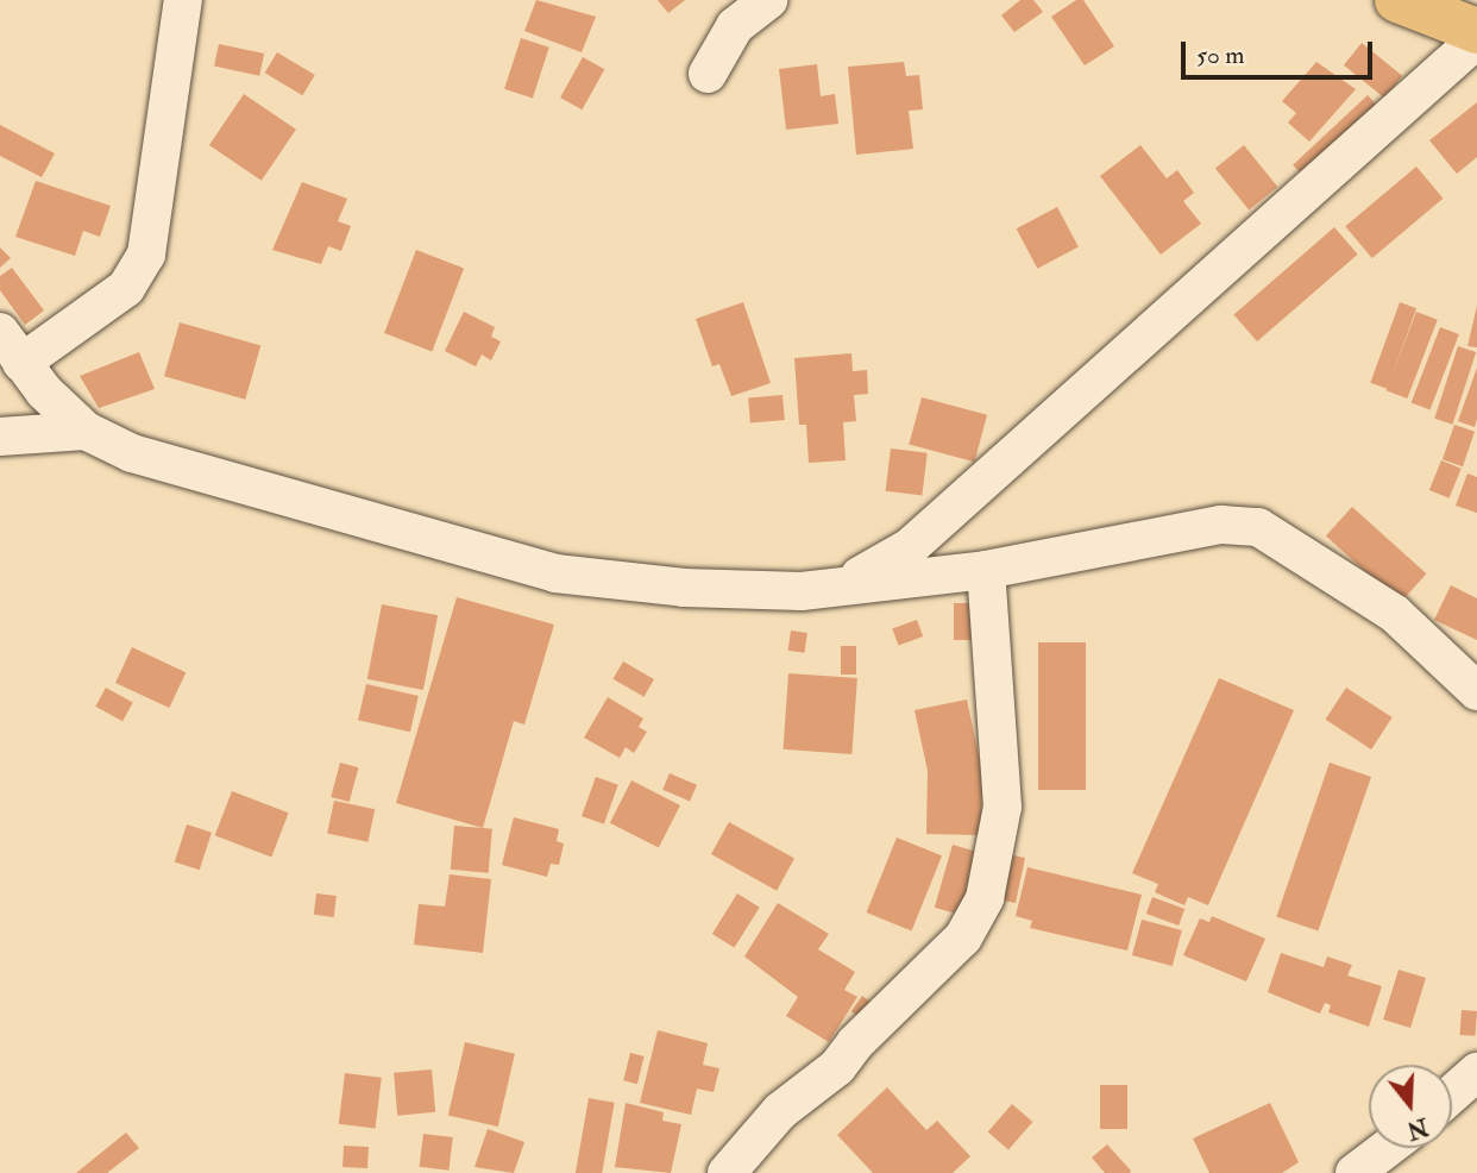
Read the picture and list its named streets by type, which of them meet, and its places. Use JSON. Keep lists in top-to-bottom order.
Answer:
{
  "scale_bar": "50 m",
  "north": "bottom"
}
